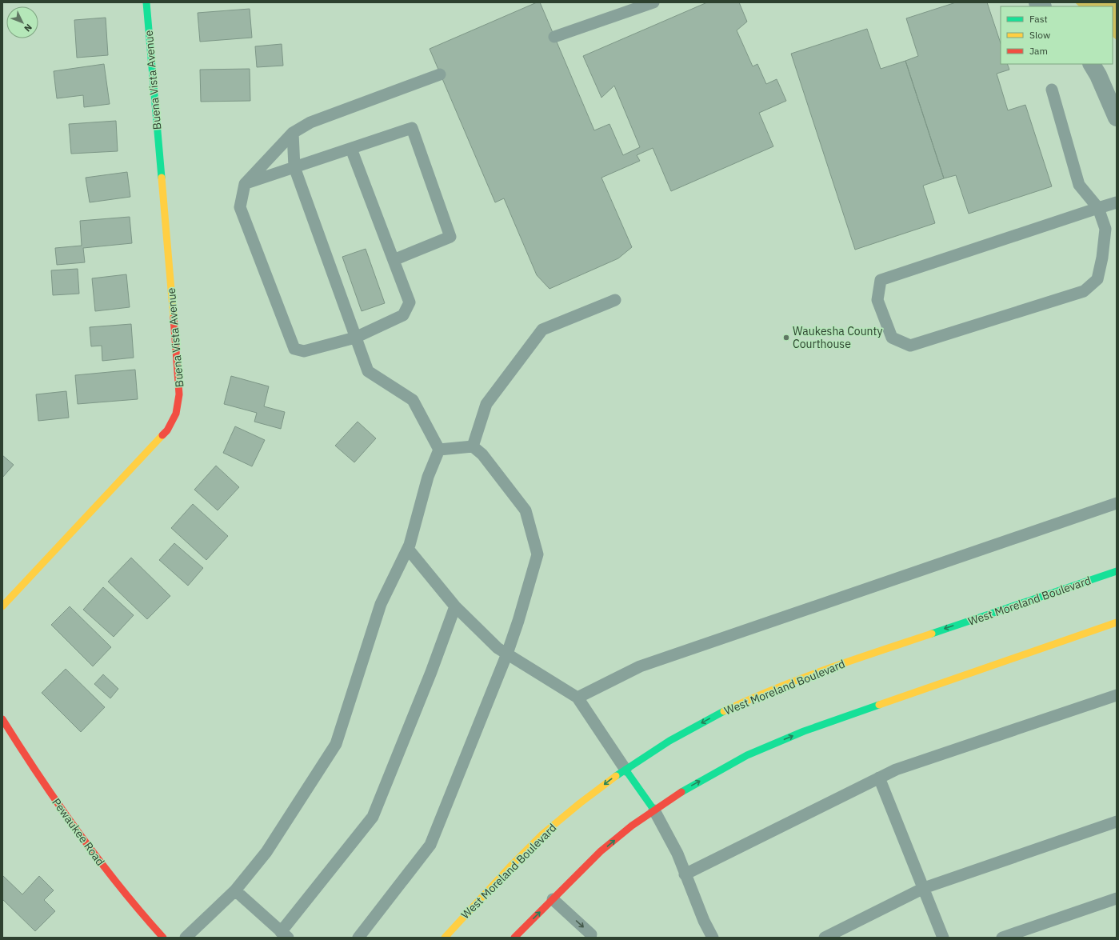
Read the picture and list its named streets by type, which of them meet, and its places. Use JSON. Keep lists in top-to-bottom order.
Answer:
{
  "streets": {
    "street": ["Buena Vista Avenue", "West Moreland Boulevard", "Pewaukee Road"]
  },
  "places": ["Waukesha County Courthouse"],
  "legend": ["Fast", "Slow", "Jam"],
  "north": "bottom right"
}
